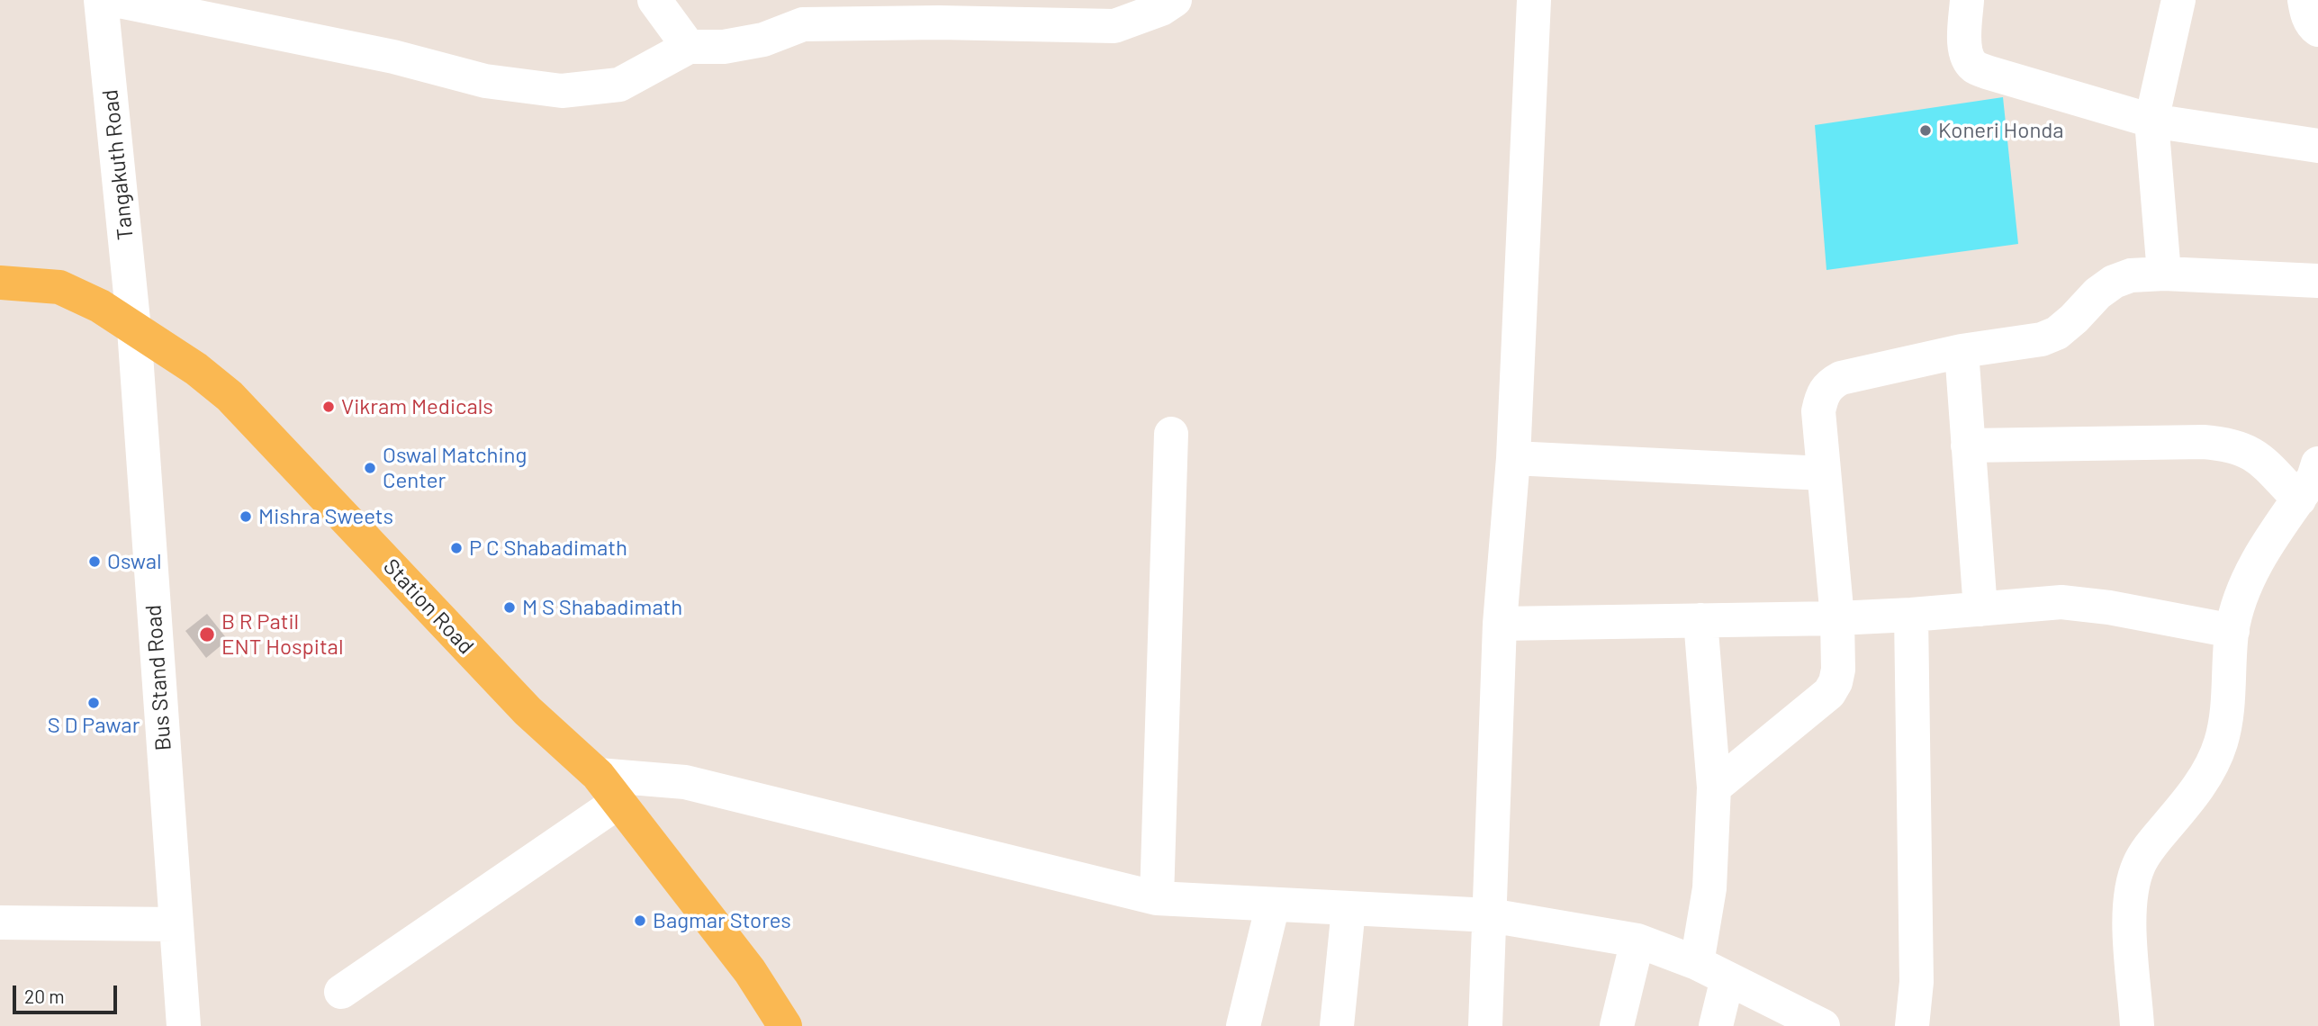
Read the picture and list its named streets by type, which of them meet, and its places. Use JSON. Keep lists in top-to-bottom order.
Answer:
{
  "streets": {
    "main road": ["Station Road"],
    "street": ["Tangakuth Road", "Bus Stand Road"]
  },
  "crossings": [
    ["Tangakuth Road", "Station Road"],
    ["Tangakuth Road", "Bus Stand Road"],
    ["Station Road", "Bus Stand Road"]
  ],
  "places": [
    "Koneri Honda",
    "Vikram Medicals",
    "Oswal Matching Center",
    "Mishra Sweets",
    "P C Shabadimath",
    "Oswal",
    "M S Shabadimath",
    "B R Patil ENT Hospital",
    "S D Pawar",
    "Bagmar Stores"
  ],
  "scale_bar": "20 m"
}
